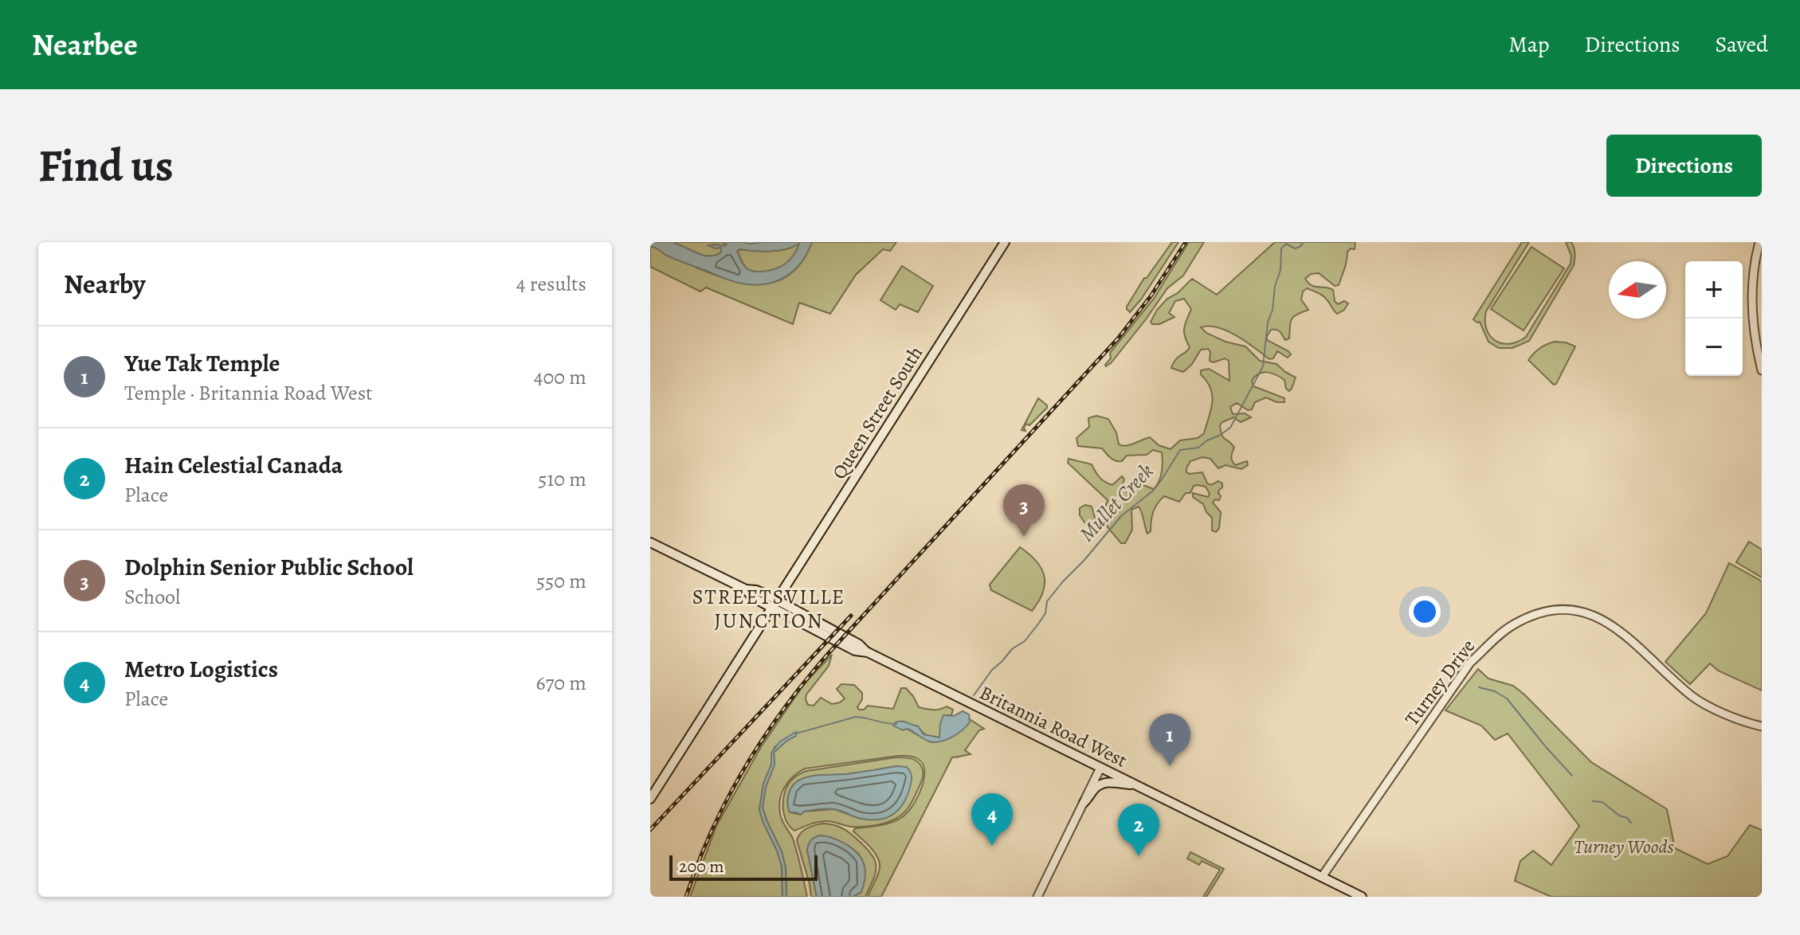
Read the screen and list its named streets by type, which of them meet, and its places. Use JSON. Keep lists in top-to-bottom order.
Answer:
{
  "streets": {
    "main road": ["Queen Street South", "Britannia Road West"],
    "street": ["Turney Drive"]
  },
  "crossings": [
    ["Queen Street South", "Britannia Road West"],
    ["Turney Drive", "Britannia Road West"]
  ],
  "districts": ["STREETSVILLE JUNCTION"],
  "water": ["Mullet Creek"],
  "parks": ["Turney Woods"],
  "scale_bar": "200 m",
  "north": "left",
  "page": {
    "header": "Nearbee",
    "nav": ["Map", "Directions", "Saved"],
    "buttons": "Directions",
    "title": "Find us",
    "heading": ["Nearby", "4 results"],
    "map_buttons": ["+", "−"],
    "list": [
      {
        "mark": "1",
        "name": "Yue Tak Temple",
        "note": "Temple · Britannia Road West",
        "value": "400 m"
      },
      {
        "mark": "2",
        "name": "Hain Celestial Canada",
        "note": "Place",
        "value": "510 m"
      },
      {
        "mark": "3",
        "name": "Dolphin Senior Public School",
        "note": "School",
        "value": "550 m"
      },
      {
        "mark": "4",
        "name": "Metro Logistics",
        "note": "Place",
        "value": "670 m"
      }
    ],
    "pins": [
      "3",
      "1",
      "4",
      "2"
    ],
    "scale": "200 m"
  }
}
